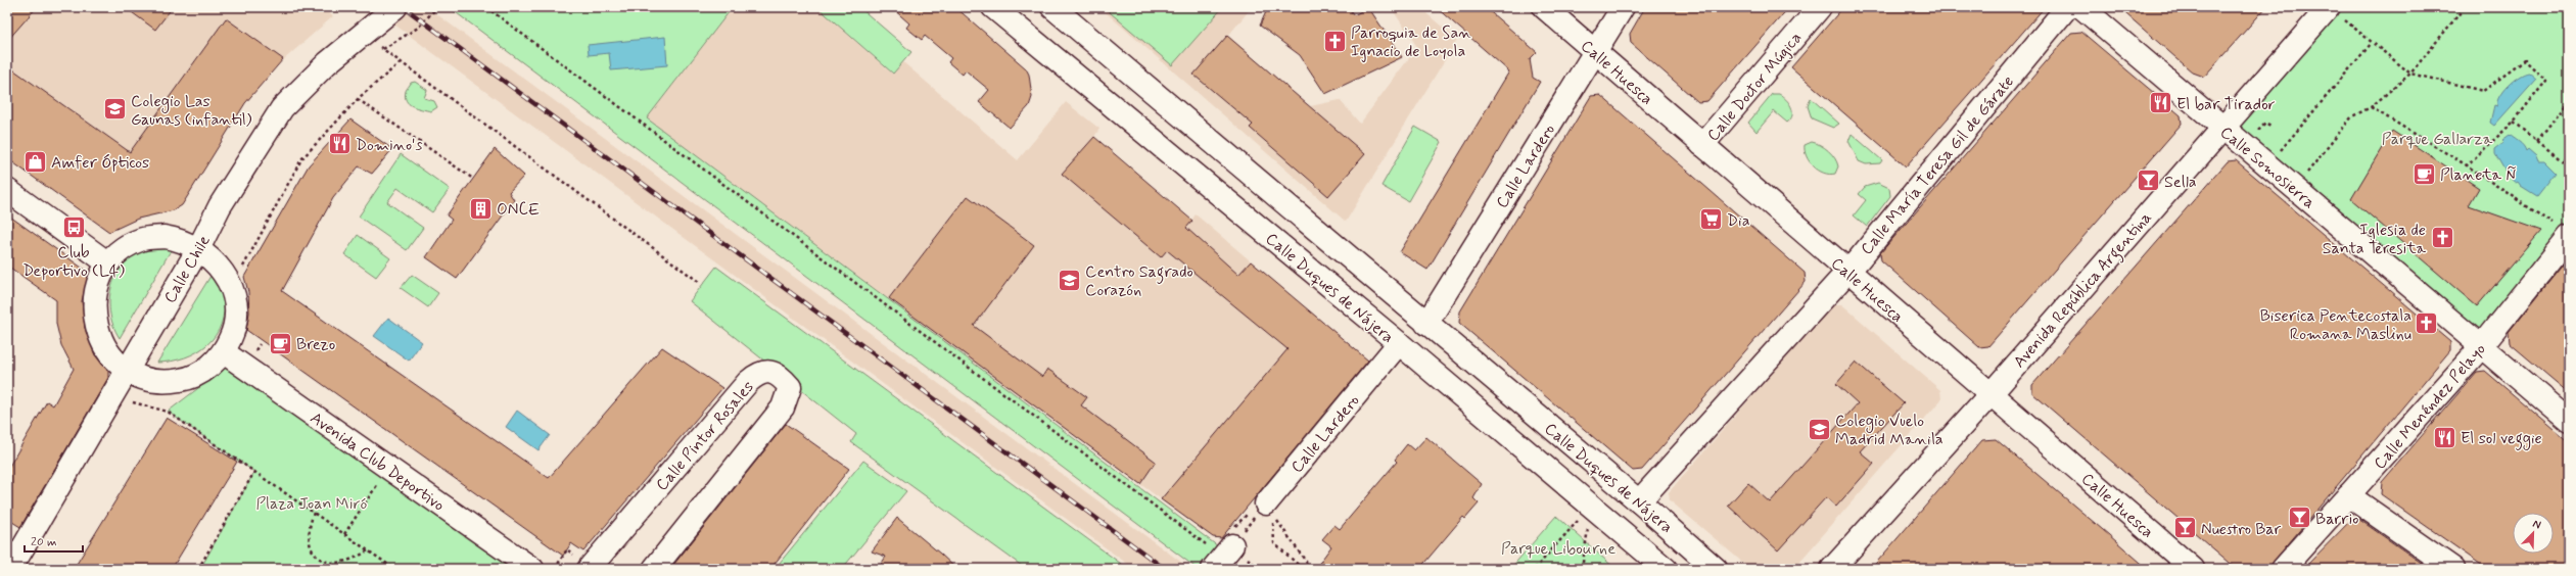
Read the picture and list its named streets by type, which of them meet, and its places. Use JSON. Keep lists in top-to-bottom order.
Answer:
{
  "streets": {
    "street": [
      "Calle Huesca",
      "Calle Doctor Múgica",
      "Calle María Teresa Gil de Gárate",
      "Calle Lardero",
      "Calle Somosierra",
      "Calle Chile",
      "Calle Duques de Nájera",
      "Avenida República Argentina",
      "Calle Menéndez Pelayo",
      "Calle Pintor Rosales",
      "Avenida Club Deportivo"
    ]
  },
  "crossings": [
    ["Calle Huesca", "Calle Doctor Múgica"],
    ["Calle Huesca", "Calle María Teresa Gil de Gárate"],
    ["Calle Huesca", "Calle Lardero"],
    ["Calle Huesca", "Avenida República Argentina"],
    ["Calle María Teresa Gil de Gárate", "Calle Duques de Nájera"],
    ["Calle Lardero", "Calle Duques de Nájera"],
    ["Calle Somosierra", "Avenida República Argentina"],
    ["Calle Somosierra", "Calle Menéndez Pelayo"]
  ],
  "parks": ["Parque Gallarza", "Plaza Joan Miró", "Parque Libourne"],
  "places": {
    "church": ["Parroquia de San Ignacio de Loyola", "Iglesia de Santa Teresita", "Biserica Pentecostala Romana Maslinu"],
    "restaurant": ["El bar Tirador", "Domino's", "El sol veggie"],
    "school or university": ["Colegio Las Gaunas (infantil)", "Centro Sagrado Corazón", "Colegio Vuelo Madrid Manila"],
    "shop": ["Amfer Ópticos"],
    "cafe": ["Planeta Ñ", "Brezo"],
    "bar": ["Sella", "Barrio", "Nuestro Bar"],
    "building": ["ONCE"],
    "supermarket": ["Dia"],
    "bus stop": ["Club Deportivo (L4)"]
  },
  "scale_bar": "20 m",
  "north": "top right"
}
